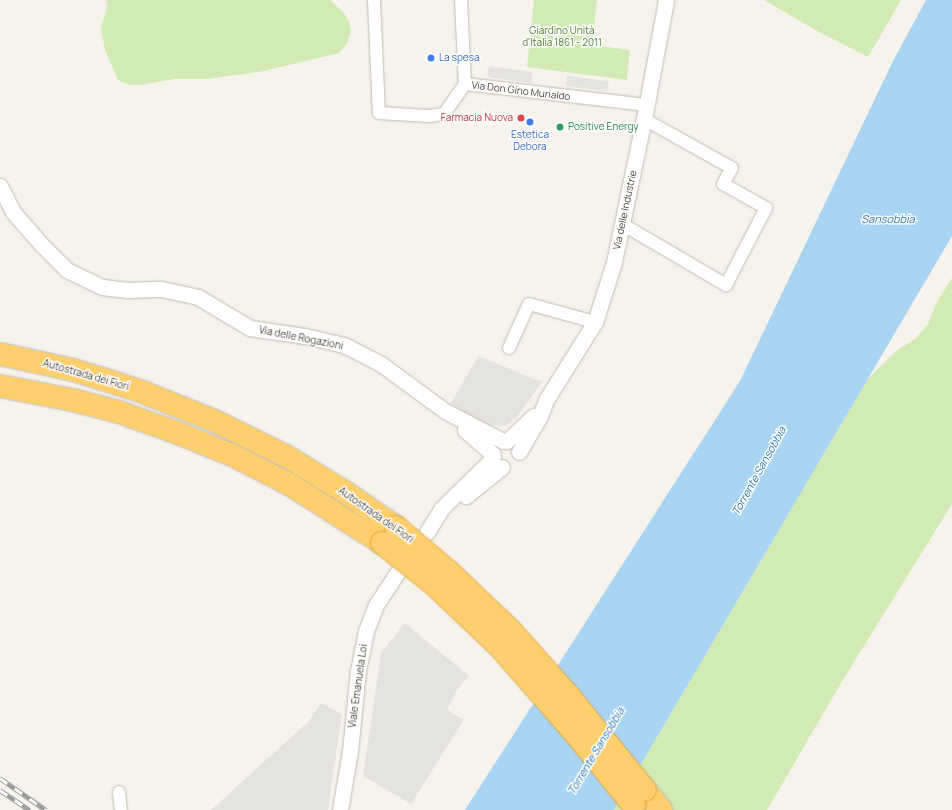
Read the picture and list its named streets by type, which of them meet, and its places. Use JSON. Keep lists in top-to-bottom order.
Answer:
{
  "streets": {
    "highway": ["Autostrada dei Fiori"],
    "street": [
      "Via Don Gino Murialdo",
      "Via delle Industrie",
      "Via delle Rogazioni",
      "Viale Emanuela Loi"
    ]
  },
  "crossings": [
    ["Via Don Gino Murialdo", "Via delle Industrie"],
    ["Via delle Industrie", "Via delle Rogazioni"]
  ],
  "water": ["Sansobbia", "Torrente Sansobbia"],
  "parks": ["Giardino Unità d'Italia 1861 - 2011"],
  "places": [
    "La spesa",
    "Farmacia Nuova",
    "Estetica Debora",
    "Positive Energy"
  ]
}
